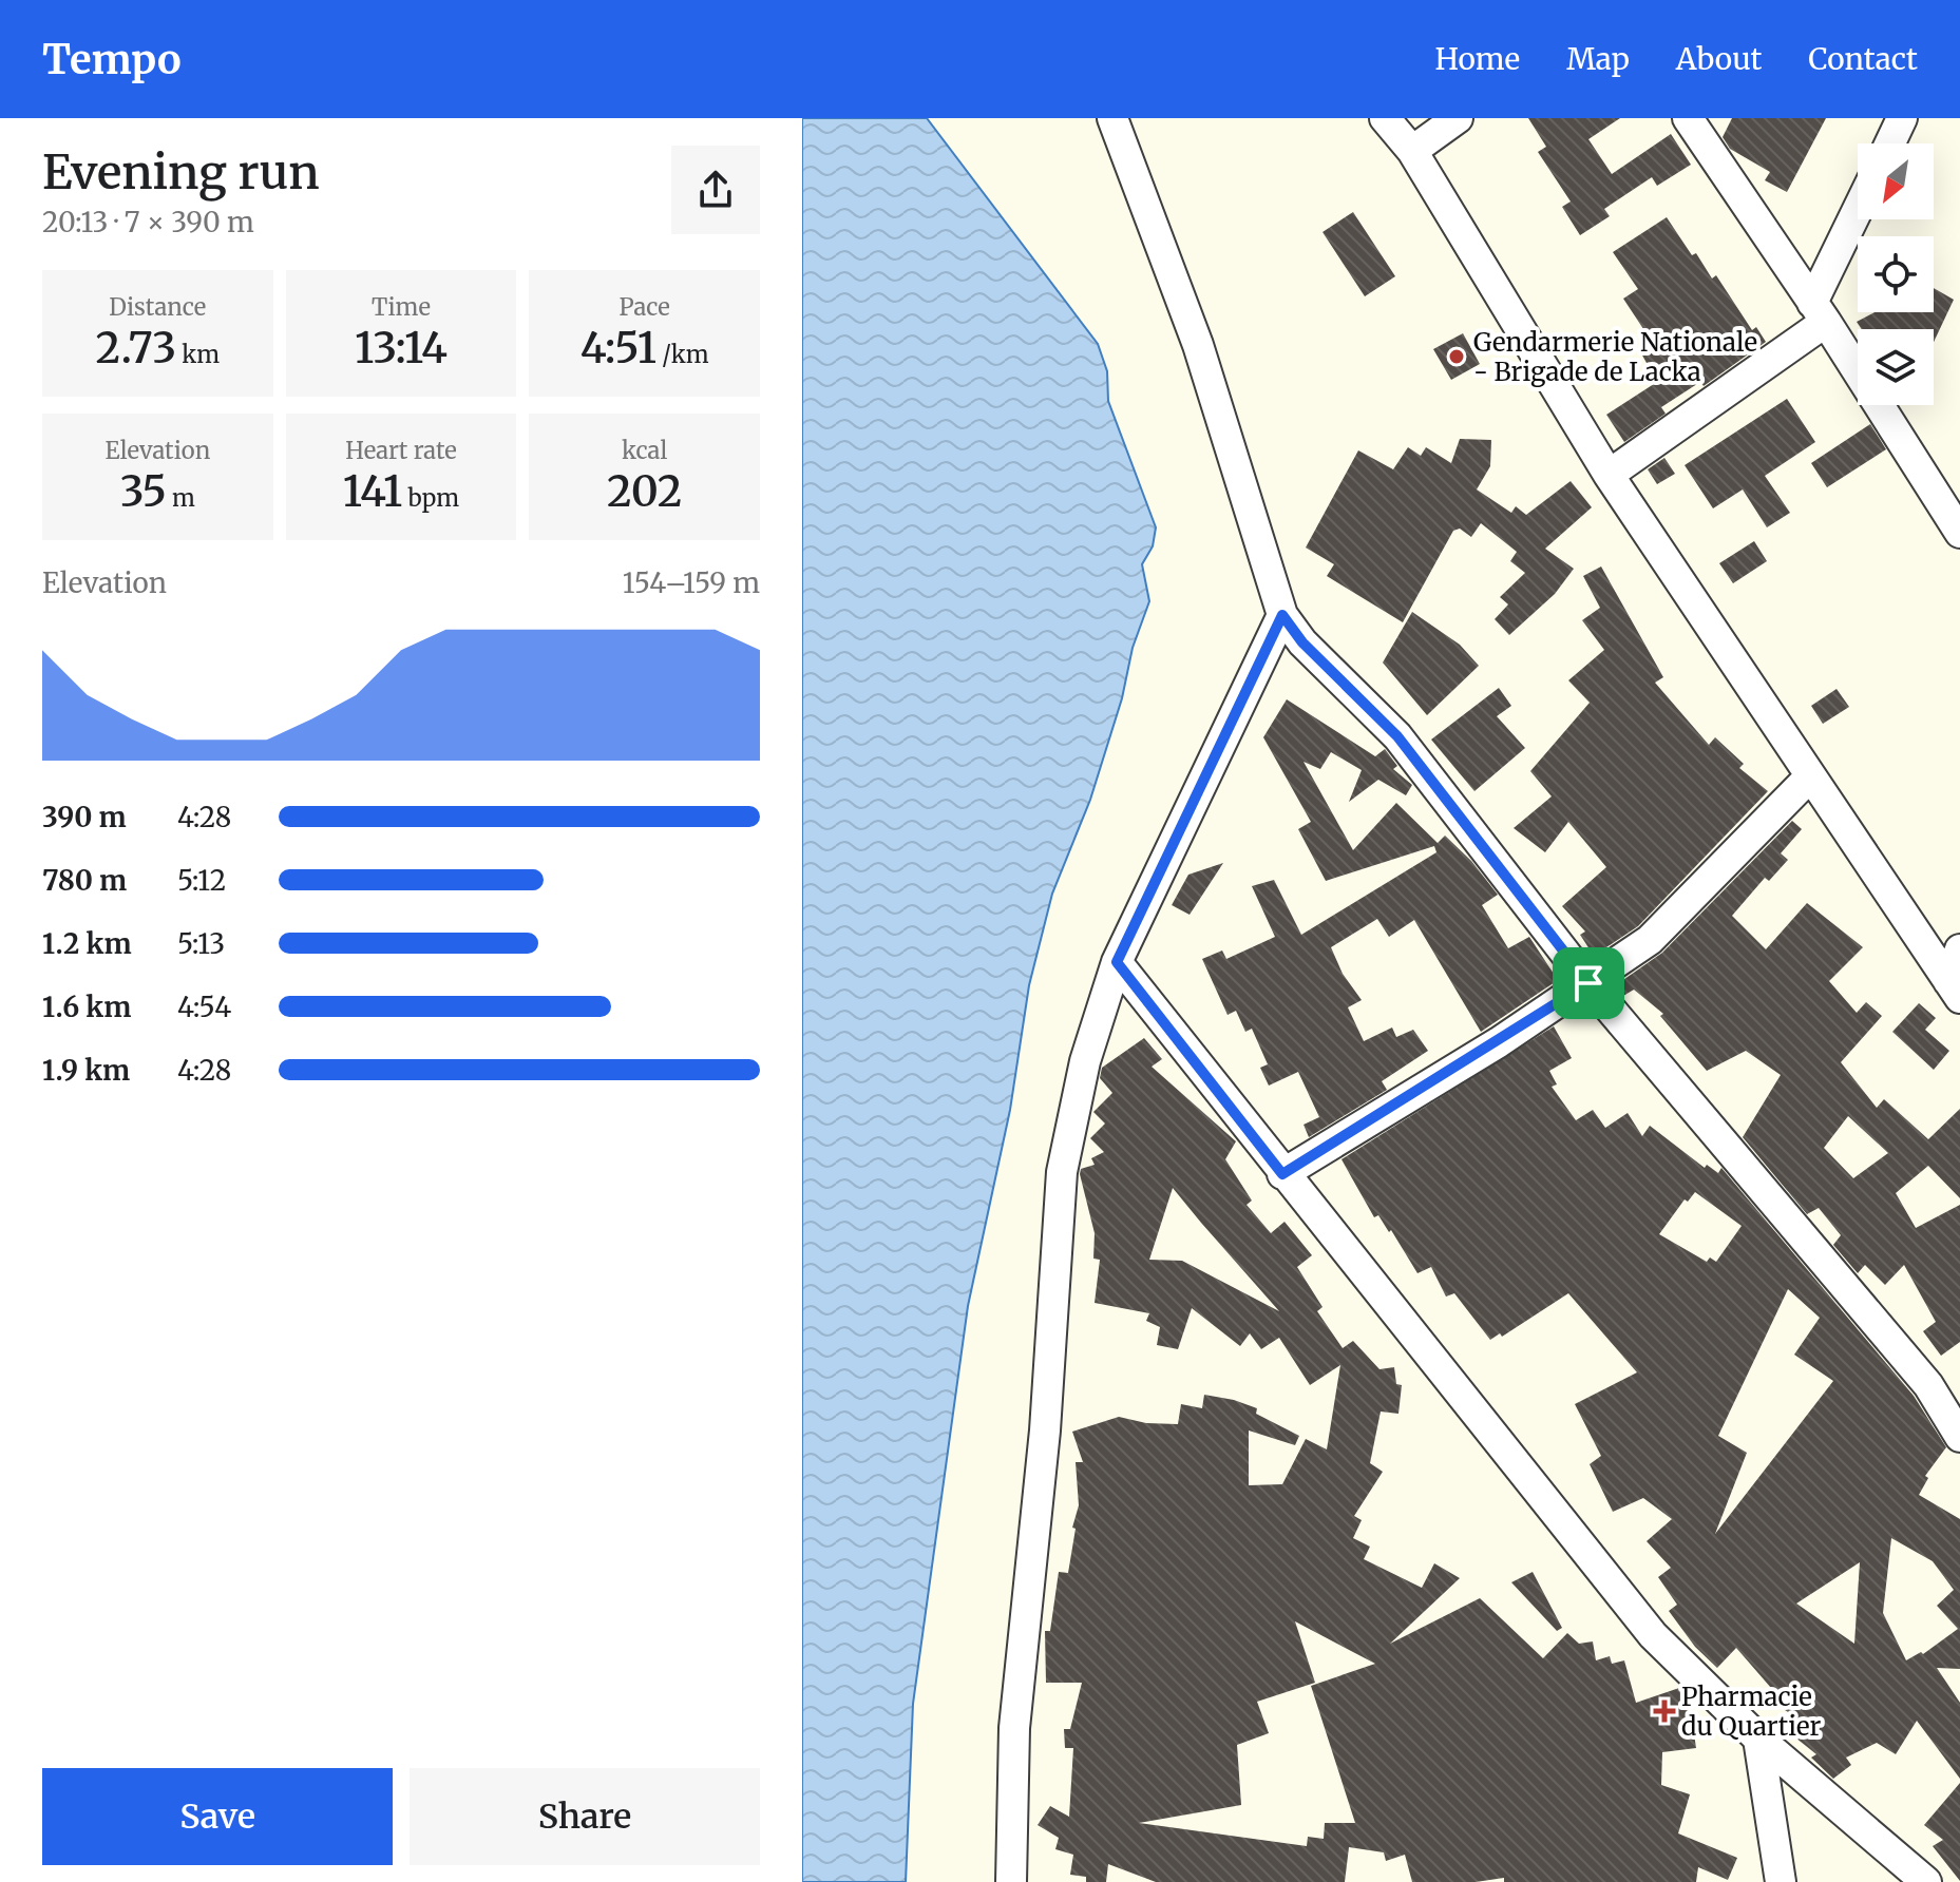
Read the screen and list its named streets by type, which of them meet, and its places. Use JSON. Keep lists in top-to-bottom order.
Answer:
{
  "places": {
    "other": ["Gendarmerie Nationale - Brigade de Lacka"],
    "health": ["Pharmacie du Quartier"]
  },
  "north": "bottom left",
  "page": {
    "header": "Tempo",
    "nav": [
      "Home",
      "Map",
      "About",
      "Contact"
    ],
    "heading": ["Evening run", "20:13 · 7 × 390 m"],
    "stats": [
      ["Distance", "2.73 km"],
      ["Time", "13:14"],
      ["Pace", "4:51 /km"],
      ["Elevation", "35 m"],
      ["Heart rate", "141 bpm"],
      ["kcal", "202"]
    ],
    "chart": ["Elevation", "154–159 m"],
    "list": [
      {
        "name": "390 m",
        "note": "4:28"
      },
      {
        "name": "780 m",
        "note": "5:12"
      },
      {
        "name": "1.2 km",
        "note": "5:13"
      },
      {
        "name": "1.6 km",
        "note": "4:54"
      },
      {
        "name": "1.9 km",
        "note": "4:28"
      }
    ],
    "buttons": ["Save", "Share"]
  }
}
